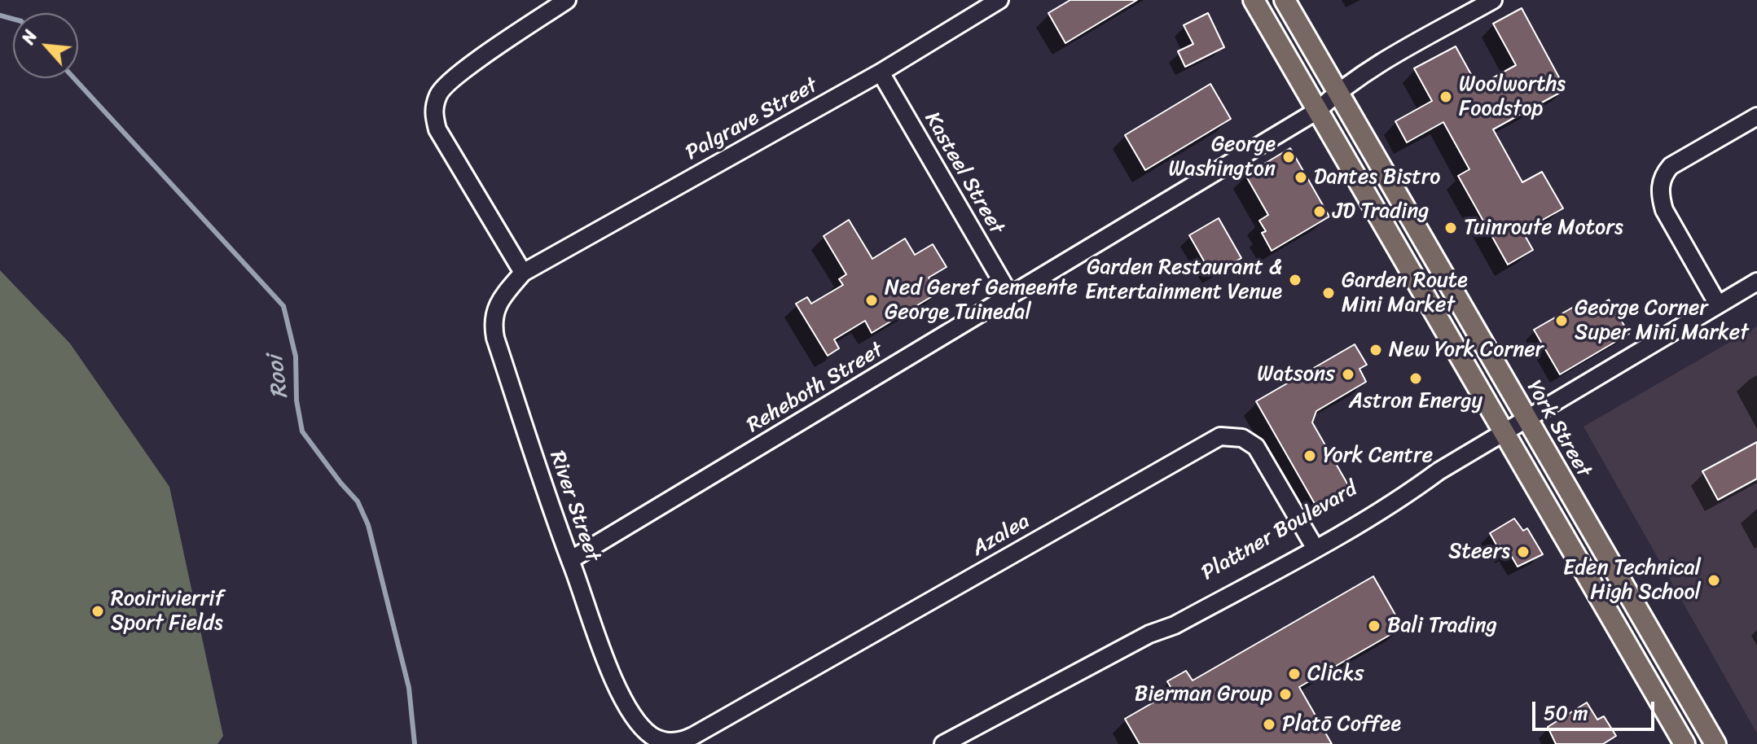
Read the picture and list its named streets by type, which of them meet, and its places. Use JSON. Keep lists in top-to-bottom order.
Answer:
{
  "streets": {
    "main road": ["York Street"],
    "street": [
      "Palgrave Street",
      "Kasteel Street",
      "Reheboth Street",
      "River Street",
      "Plattner Boulevard",
      "Azalea"
    ]
  },
  "crossings": [
    ["Palgrave Street", "Kasteel Street"],
    ["Palgrave Street", "River Street"],
    ["Kasteel Street", "Reheboth Street"],
    ["Reheboth Street", "York Street"],
    ["Reheboth Street", "River Street"],
    ["York Street", "Plattner Boulevard"],
    ["River Street", "Azalea"],
    ["Plattner Boulevard", "Azalea"]
  ],
  "water": ["Rooi"],
  "places": [
    "Woolworths Foodstop",
    "George Washington",
    "Dantes Bistro",
    "JD Trading",
    "Tuinroute Motors",
    "Garden Restaurant & Entertainment Venue",
    "Garden Route Mini Market",
    "Ned Geref Gemeente George Tuinedal",
    "George Corner Super Mini Market",
    "New York Corner",
    "Watsons",
    "Astron Energy",
    "York Centre",
    "Steers",
    "Eden Technical High School",
    "Rooirivierrif Sport Fields",
    "Bali Trading",
    "Clicks",
    "Bierman Group",
    "Platō Coffee"
  ],
  "scale_bar": "50 m",
  "north": "top left"
}
